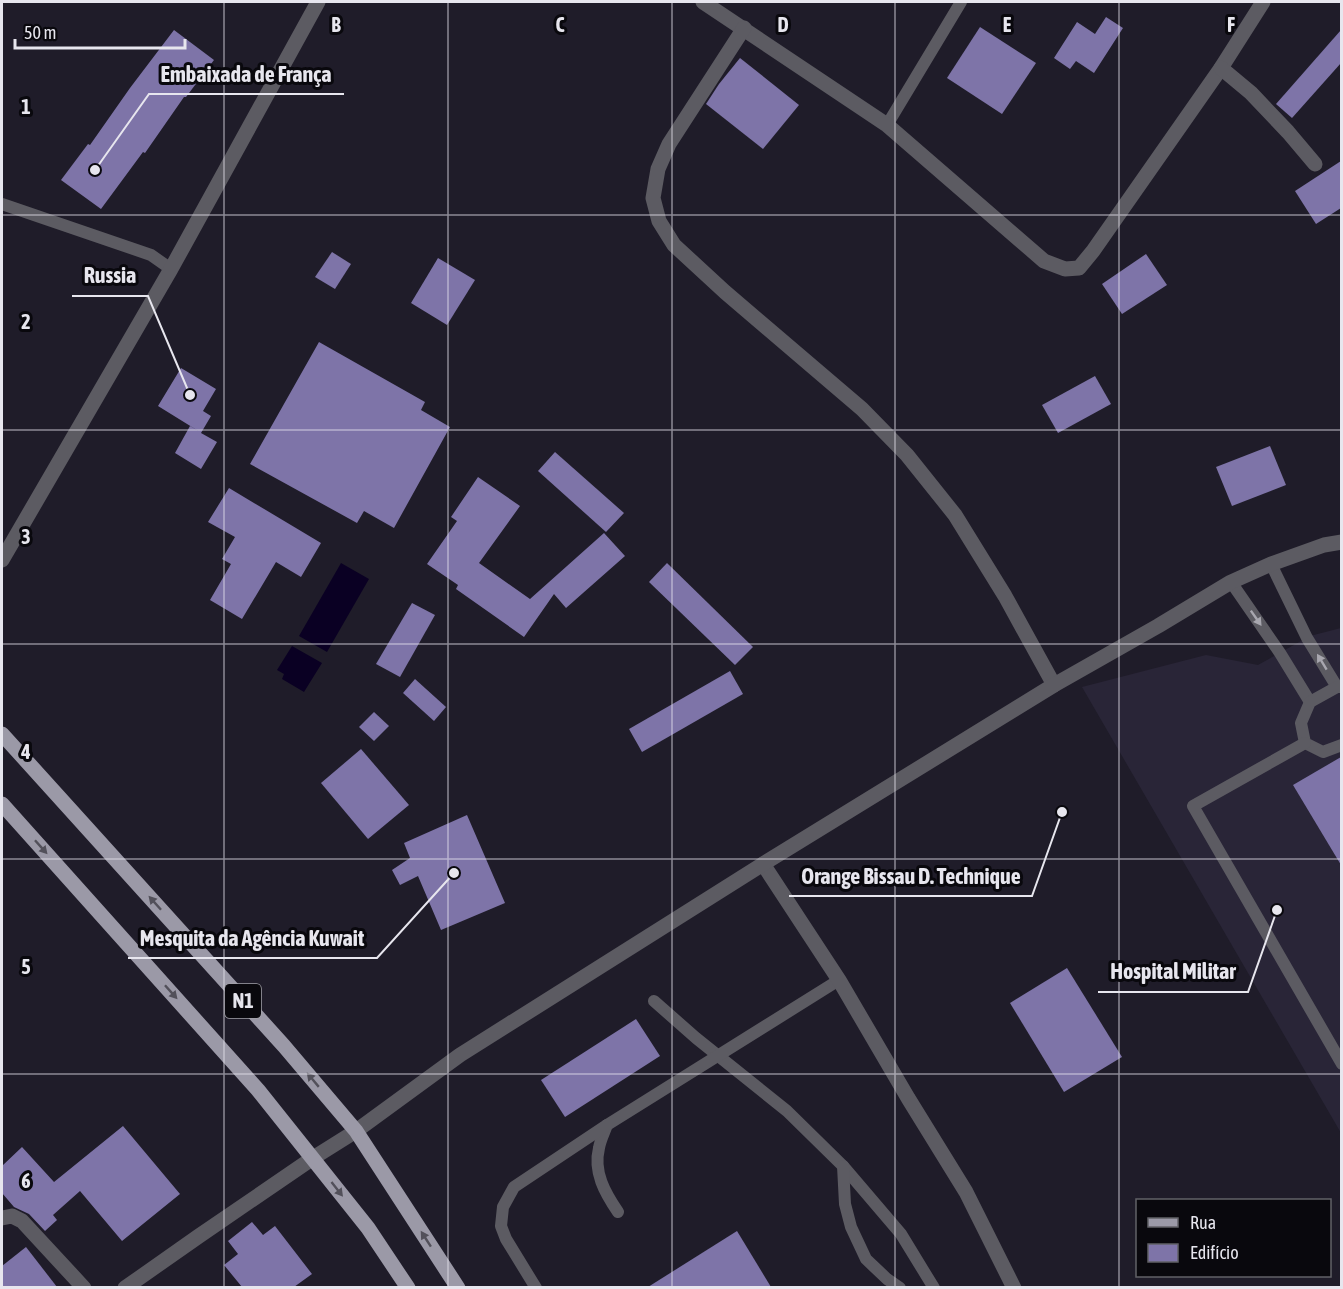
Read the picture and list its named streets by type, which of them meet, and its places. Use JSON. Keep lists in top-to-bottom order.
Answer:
{
  "streets": {
    "main road": ["N1"]
  },
  "places": [
    "Embaixada de França",
    "Russia",
    "Orange Bissau D. Technique",
    "Mesquita da Agência Kuwait",
    "Hospital Militar"
  ],
  "legend": ["Rua", "Edifício"],
  "scale_bar": "50 m",
  "grid": {
    "columns": [
      "B",
      "C",
      "D",
      "E",
      "F"
    ],
    "rows": [
      "1",
      "2",
      "3",
      "4",
      "5",
      "6"
    ]
  }
}
